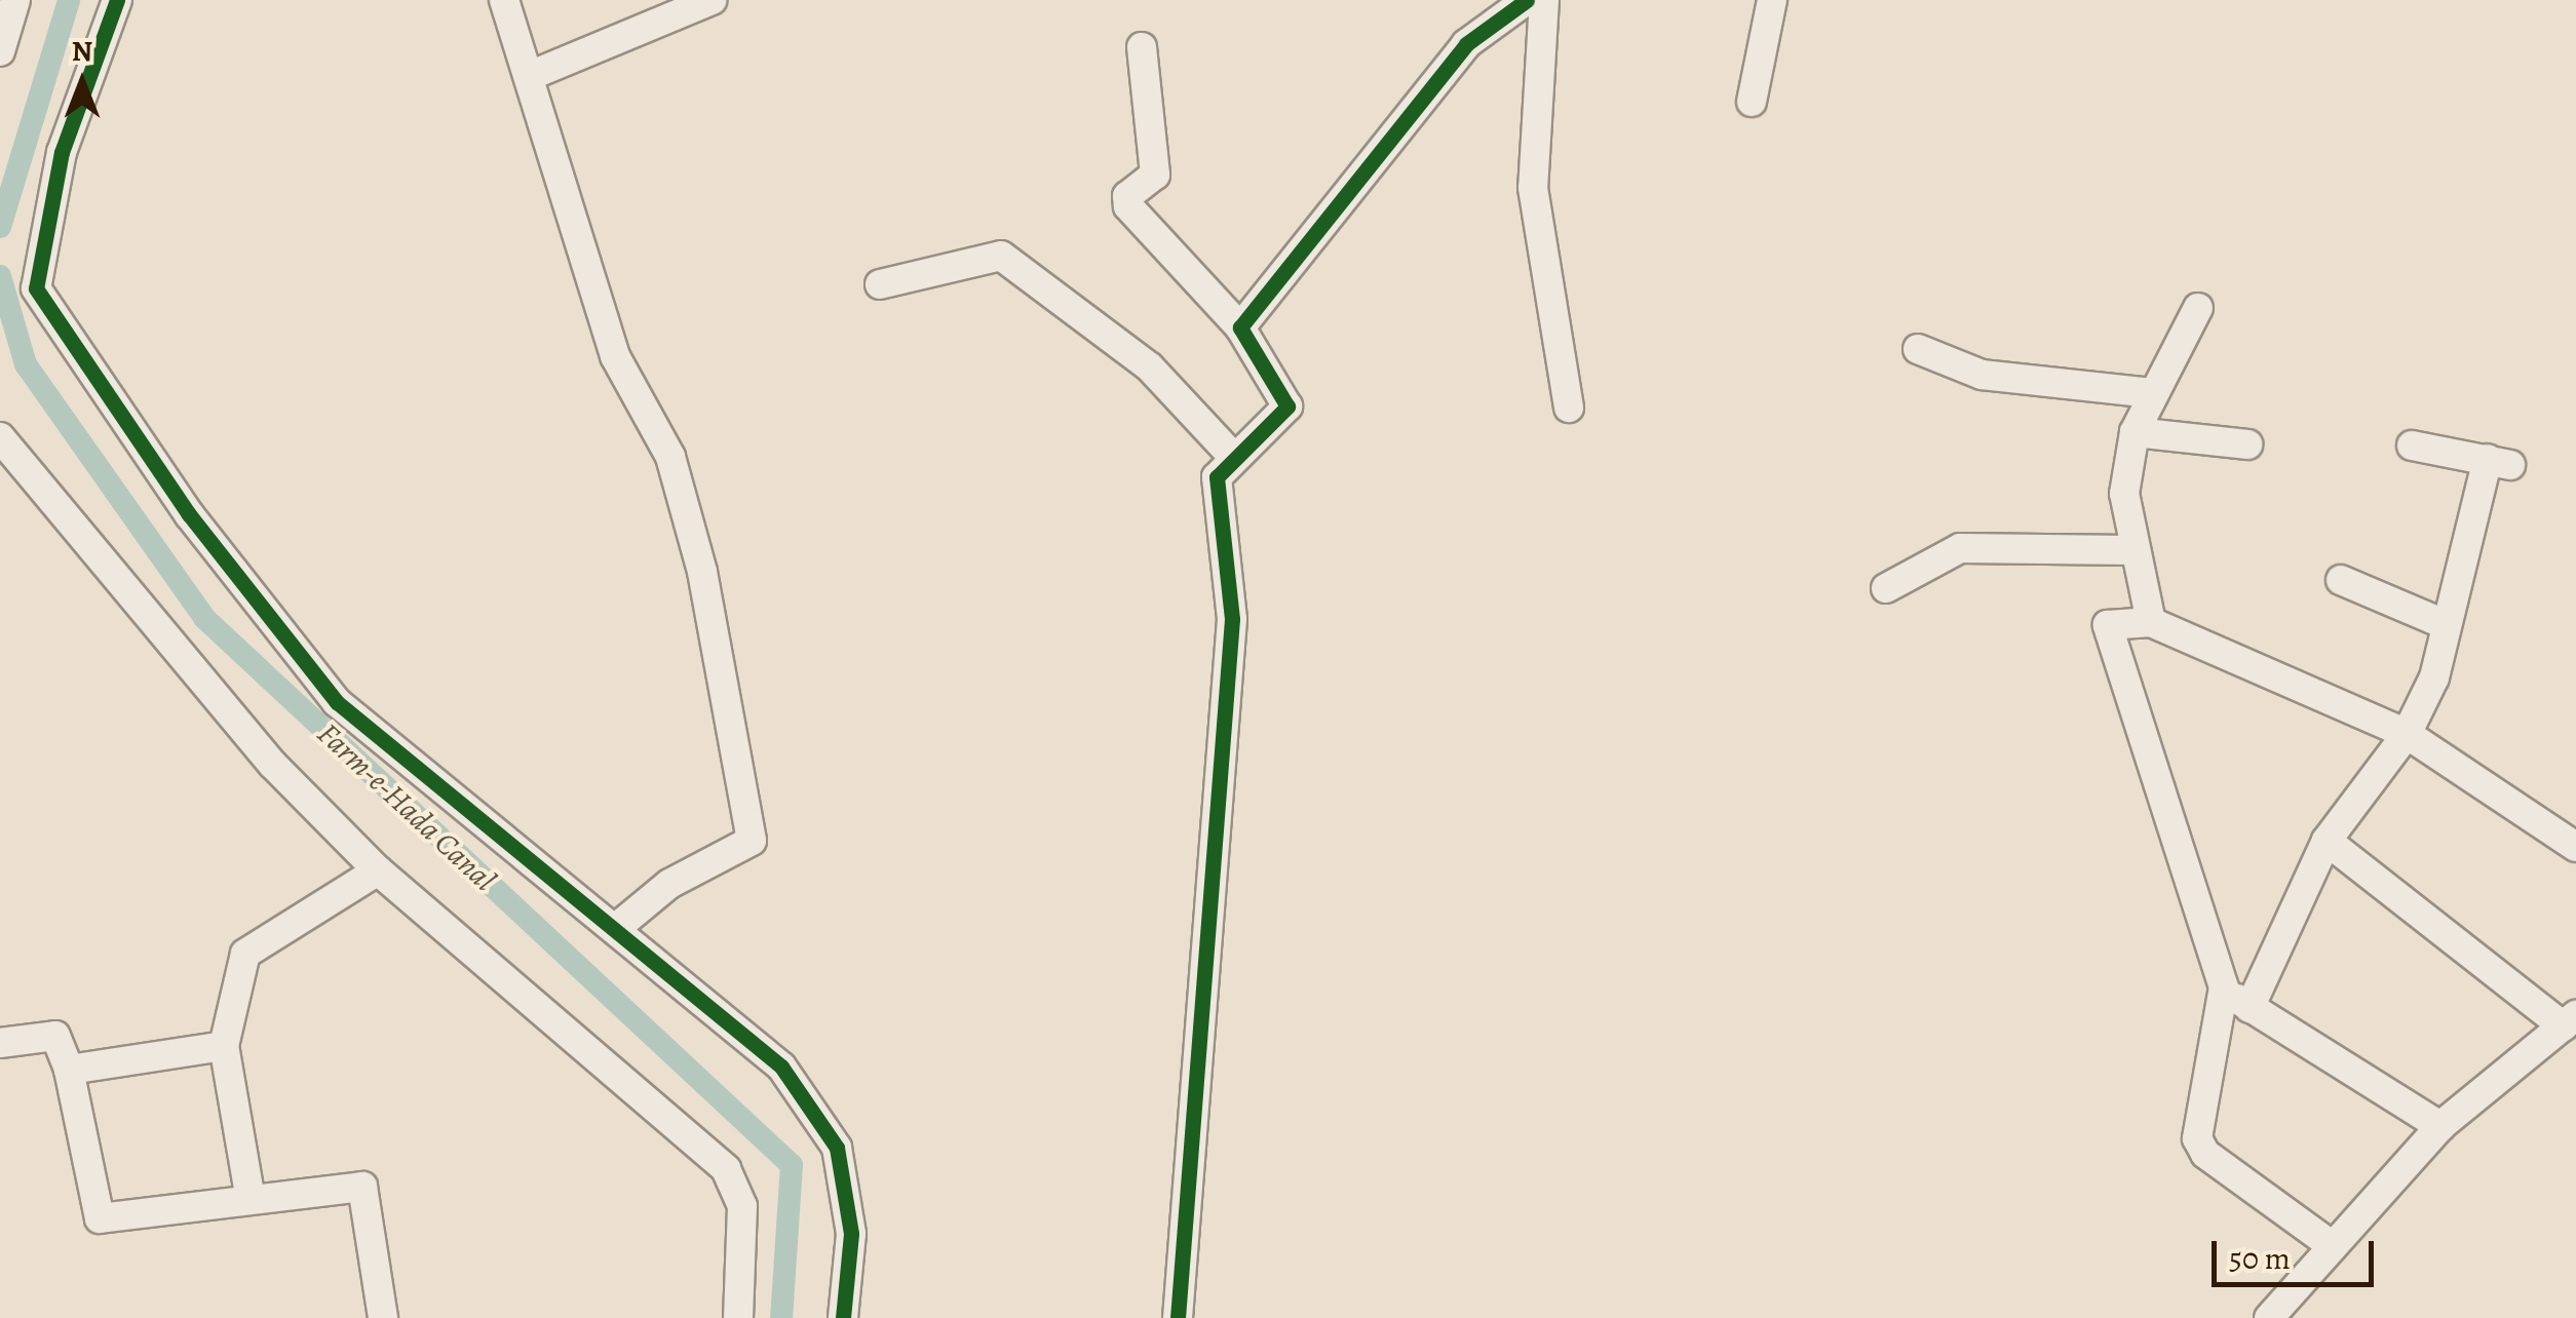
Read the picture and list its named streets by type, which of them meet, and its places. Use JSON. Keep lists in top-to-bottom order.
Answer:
{
  "water": ["Farm-e-Hada Canal"],
  "scale_bar": "50 m",
  "north": "top"
}
